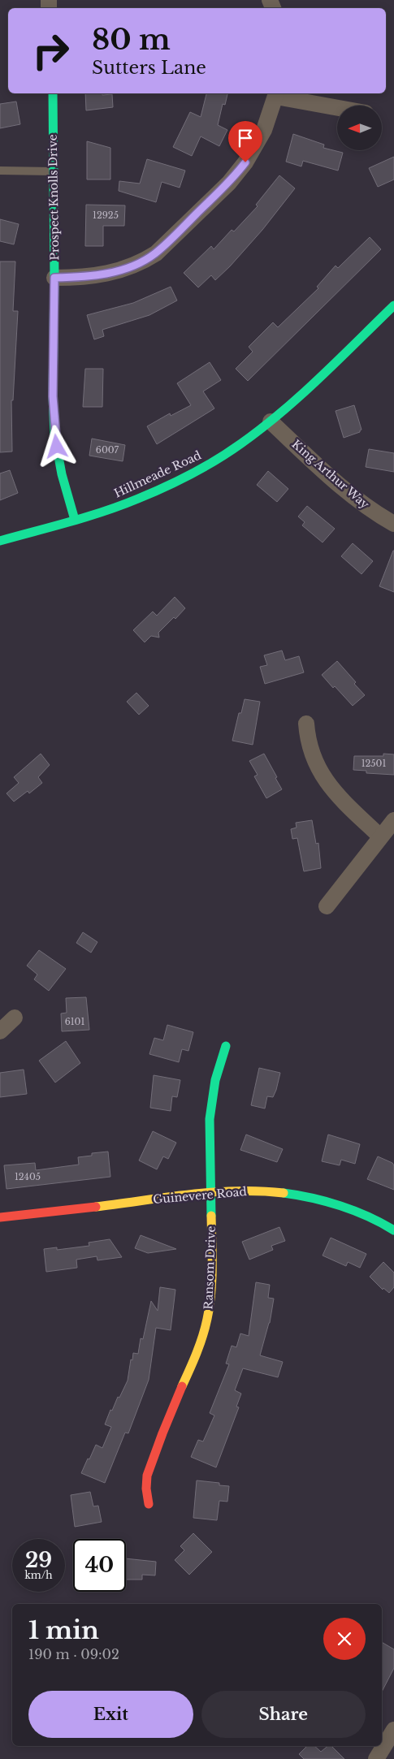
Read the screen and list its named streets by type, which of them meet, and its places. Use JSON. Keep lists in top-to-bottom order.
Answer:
{
  "streets": {
    "street": [
      "Prospect Knolls Drive",
      "Hillmeade Road",
      "King Arthur Way",
      "Guinevere Road",
      "Ransom Drive"
    ]
  },
  "crossings": [
    ["Prospect Knolls Drive", "Hillmeade Road"],
    ["Hillmeade Road", "King Arthur Way"],
    ["Guinevere Road", "Ransom Drive"]
  ],
  "house_numbers": [
    "12925",
    "6007",
    "12501",
    "6101",
    "12405"
  ],
  "north": "left",
  "page": {
    "turn": ["80 m", "Sutters Lane"],
    "speed": "29 km/h",
    "limit": "40",
    "heading": ["1 min", "190 m · 09:02"],
    "buttons": ["Exit", "Share"]
  }
}
